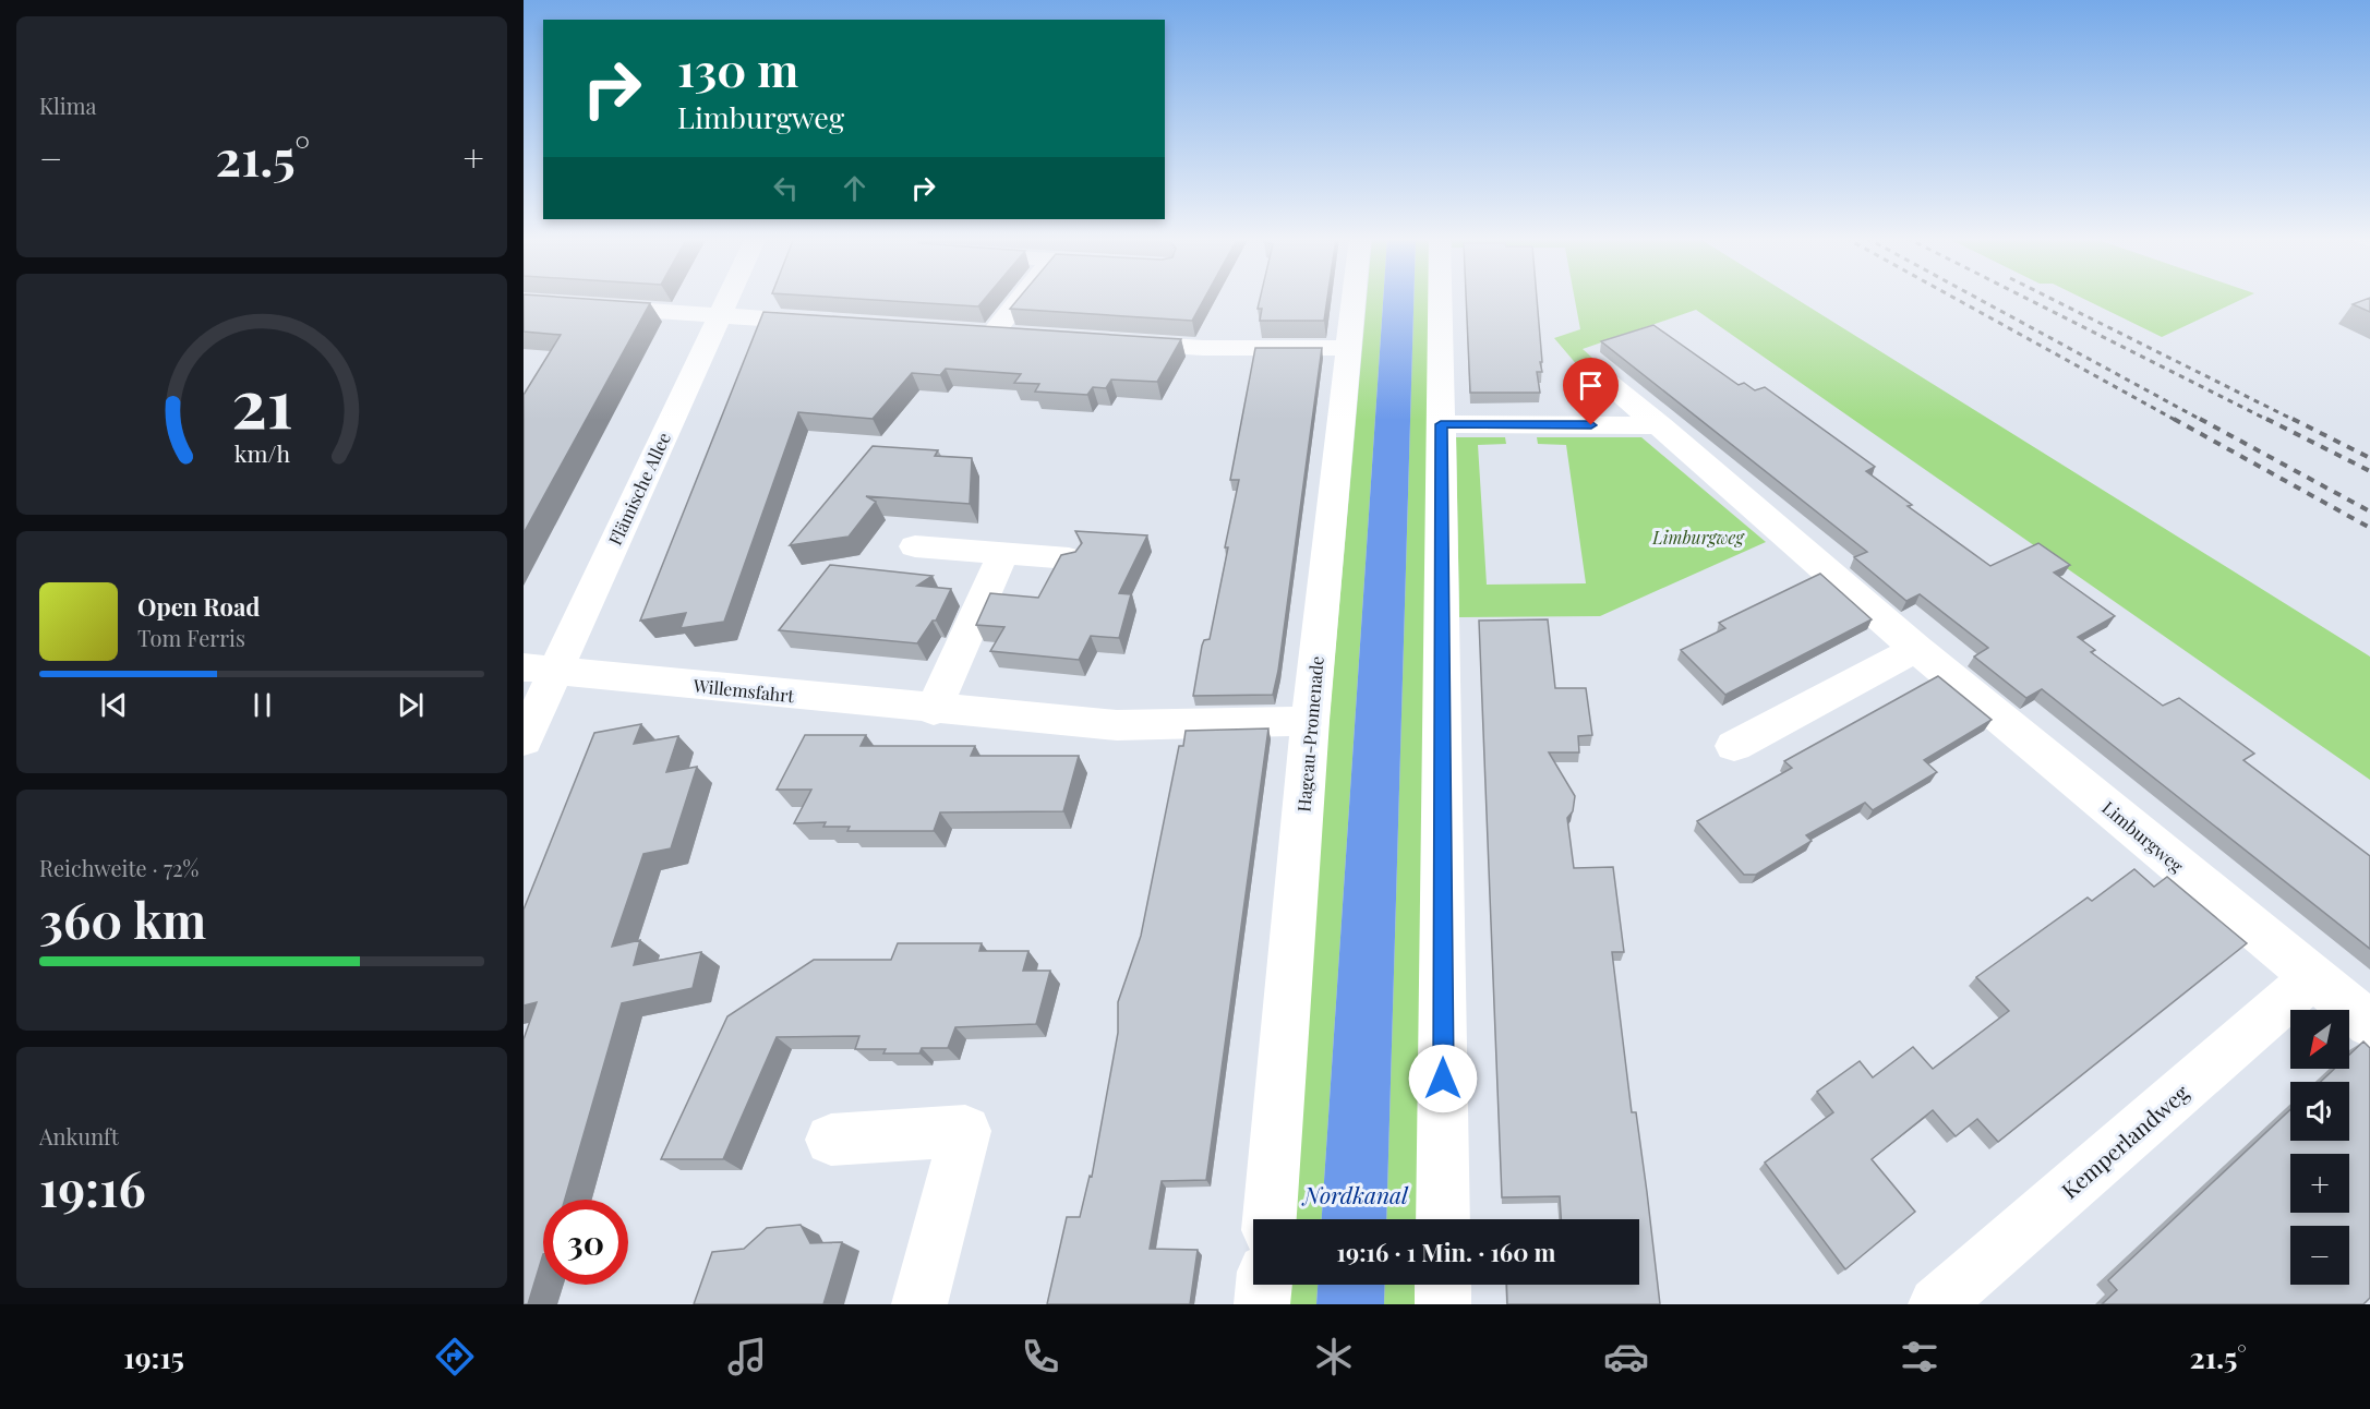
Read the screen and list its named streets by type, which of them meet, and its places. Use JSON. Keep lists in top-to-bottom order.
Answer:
{
  "streets": {
    "street": [
      "Flämische Allee",
      "Willemsfahrt",
      "Hageau-Promenade",
      "Limburgweg",
      "Kemperlandweg"
    ]
  },
  "crossings": [
    ["Flämische Allee", "Willemsfahrt"],
    ["Willemsfahrt", "Hageau-Promenade"],
    ["Limburgweg", "Kemperlandweg"]
  ],
  "water": ["Nordkanal"],
  "parks": ["Limburgweg"],
  "north": "bottom left",
  "page": {
    "tile": [
      "Klima",
      ["Reichweite · 72%", "360 km"],
      ["Ankunft", "19:16"]
    ],
    "turn": ["130 m", "Limburgweg"],
    "heat": ["−", "21.5°", "+"],
    "song": ["Open Road", "Tom Ferris"],
    "map_buttons": ["+", "−"],
    "limit": "30",
    "trip": "19:16 · 1 Min. · 160 m",
    "tabs": ["19:15", "21.5°"],
    "gauge": ["21", "km/h"]
  }
}
